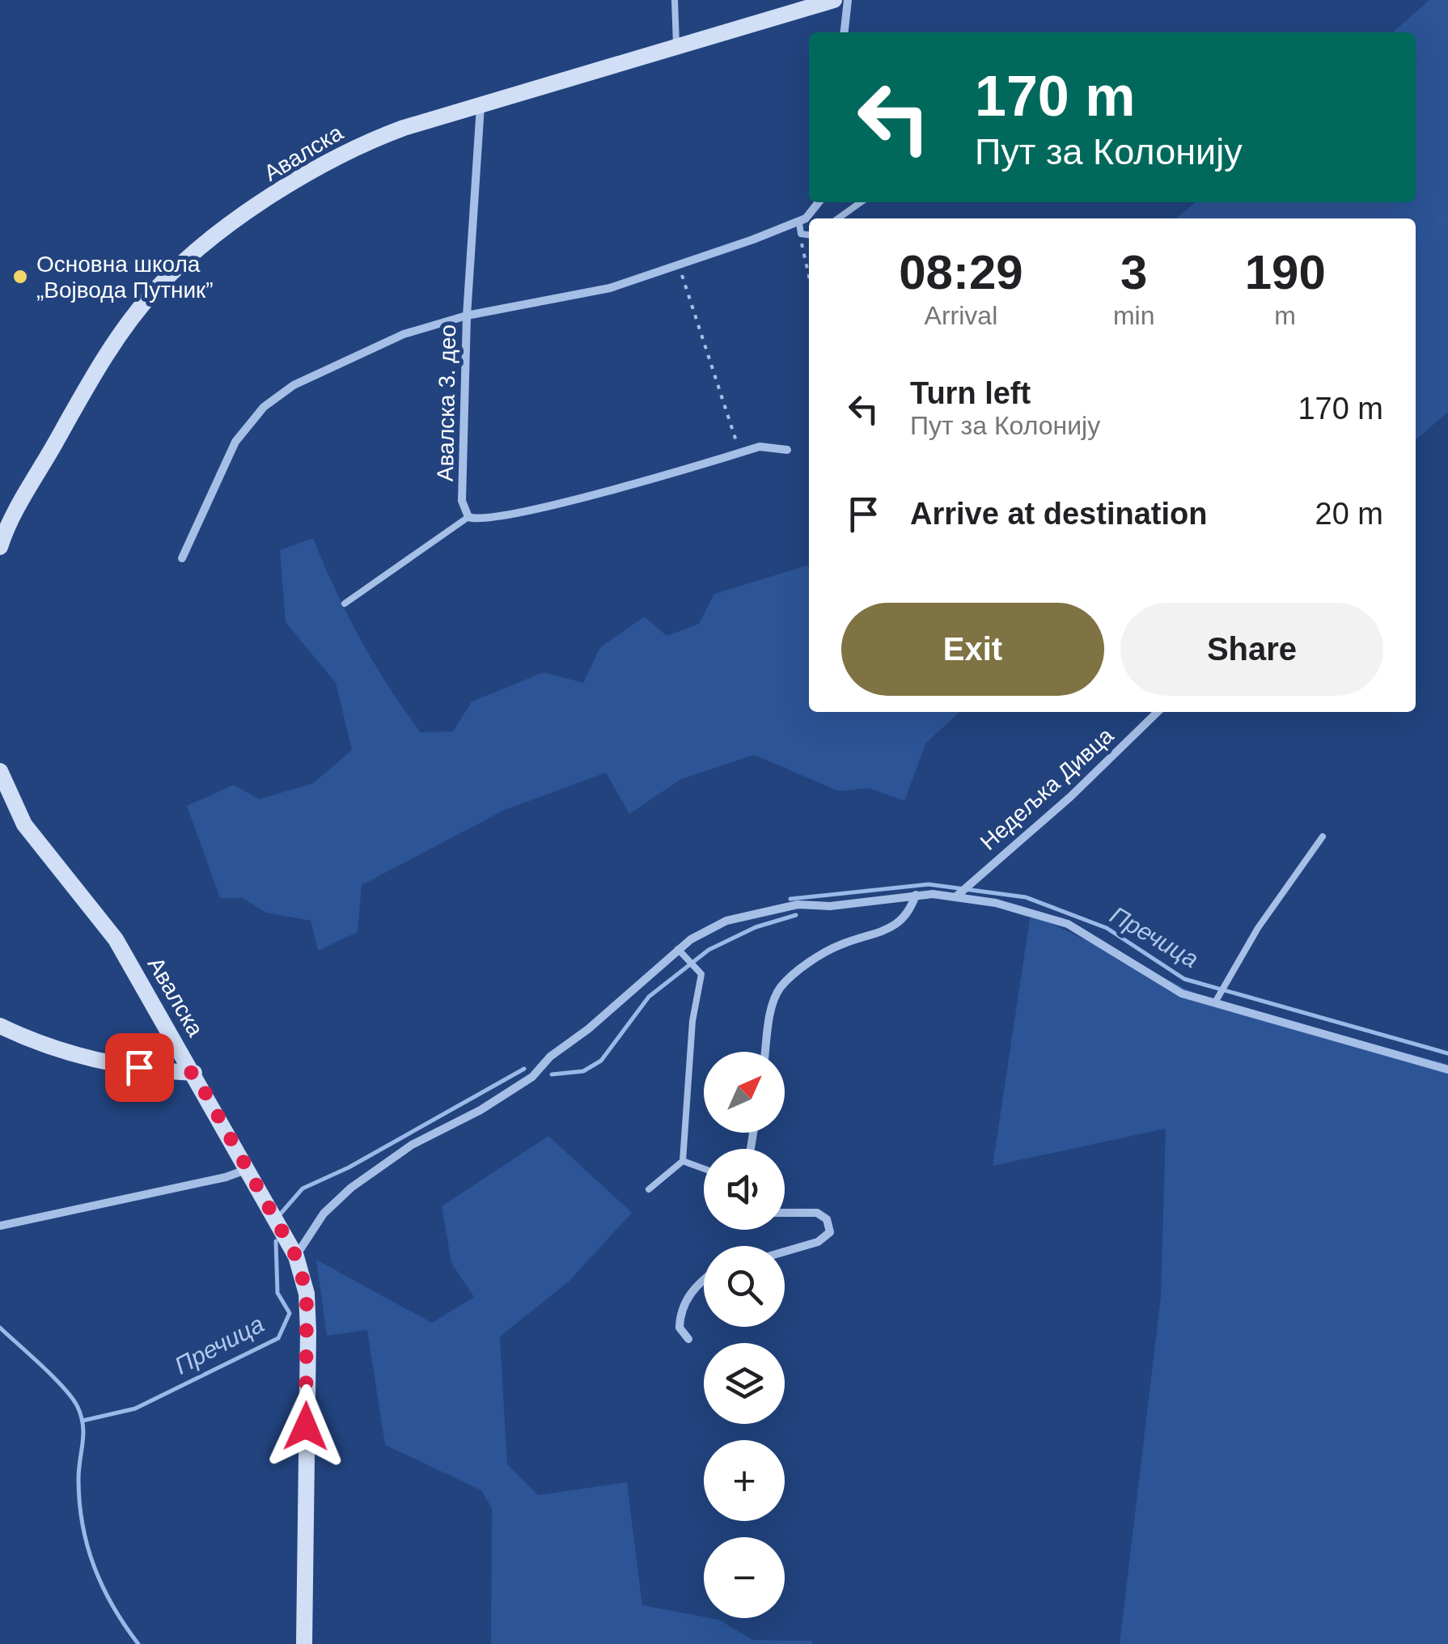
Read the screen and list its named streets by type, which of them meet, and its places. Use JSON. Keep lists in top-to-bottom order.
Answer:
{
  "streets": {
    "street": ["Авалска", "Авалска 3. део", "Недељка Дивца"]
  },
  "crossings": [
    ["Авалска", "Авалска 3. део"]
  ],
  "water": ["Пречица"],
  "places": ["Основна школа „Војвода Путник”"],
  "north": "top right",
  "page": {
    "turn": ["170 m", "Пут за Колонију"],
    "eta": [
      "08:29",
      "Arrival",
      "3",
      "min",
      "190",
      "m"
    ],
    "list": [
      {
        "name": "Turn left",
        "note": "Пут за Колонију",
        "value": "170 m"
      },
      {
        "name": "Arrive at destination",
        "value": "20 m"
      }
    ],
    "buttons": ["Exit", "Share"],
    "map_buttons": ["+", "−"]
  }
}
